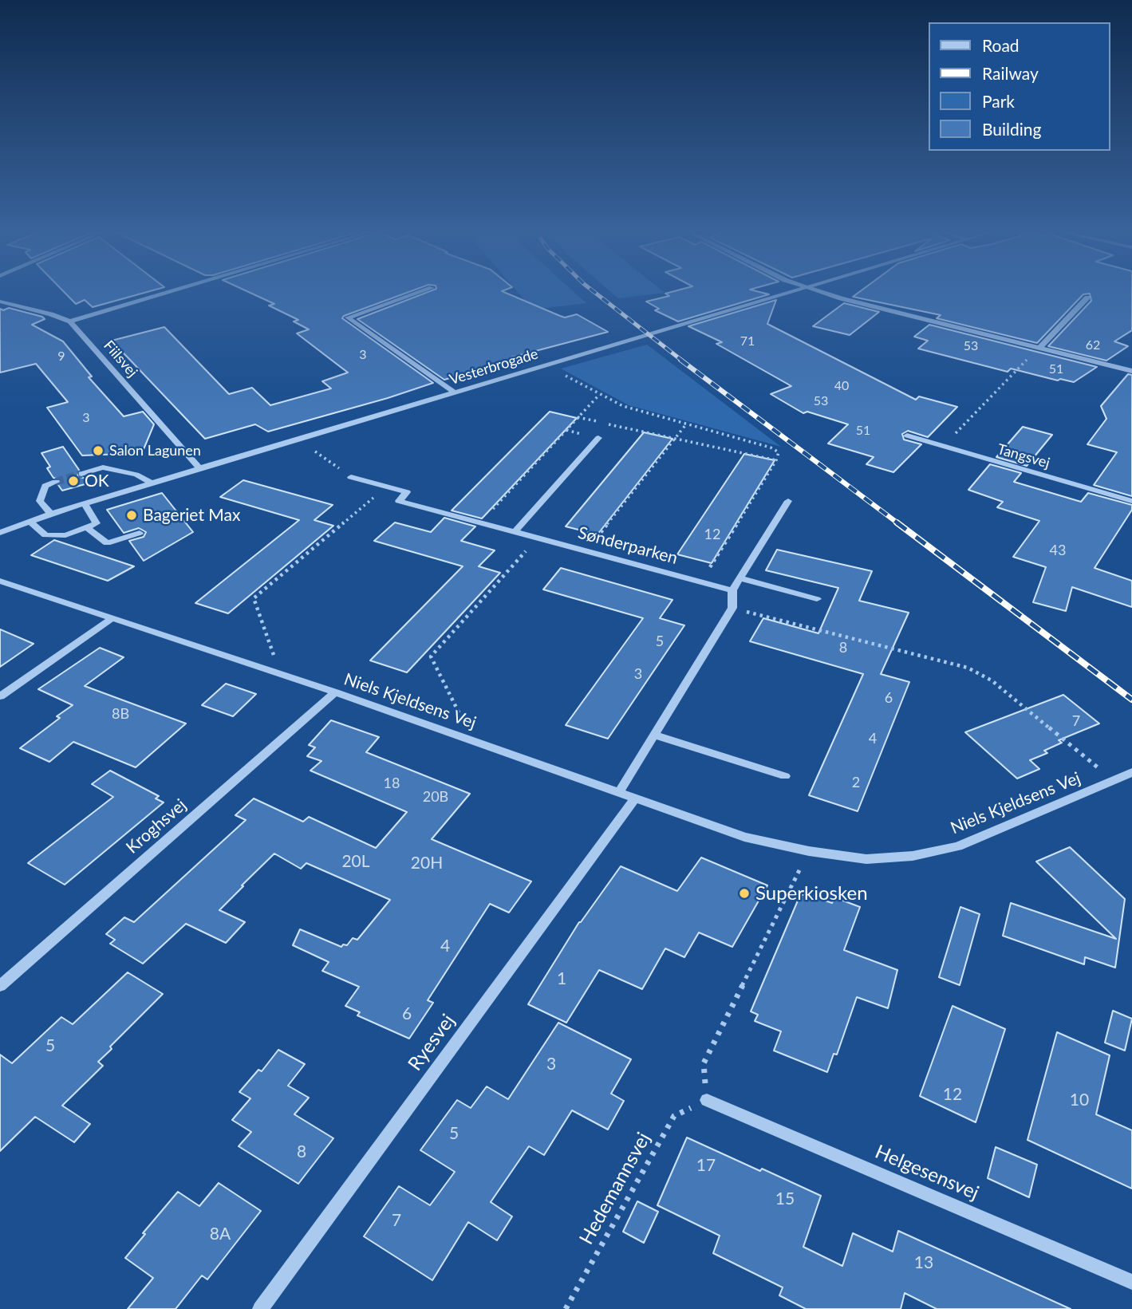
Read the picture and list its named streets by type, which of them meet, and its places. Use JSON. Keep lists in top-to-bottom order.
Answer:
{
  "streets": {
    "street": [
      "Fiilsvej",
      "Vesterbrogade",
      "Tangsvej",
      "Sønderparken",
      "Niels Kjeldsens Vej",
      "Kroghsvej",
      "Ryesvej",
      "Helgesensvej"
    ],
    "path": ["Hedemannsvej"]
  },
  "crossings": [
    ["Fiilsvej", "Vesterbrogade"],
    ["Niels Kjeldsens Vej", "Kroghsvej"],
    ["Niels Kjeldsens Vej", "Ryesvej"],
    ["Helgesensvej", "Hedemannsvej"]
  ],
  "places": [
    "Salon Lagunen",
    "OK",
    "Bageriet Max",
    "Superkiosken"
  ],
  "house_numbers": [
    "71",
    "62",
    "53",
    "3",
    "9",
    "51",
    "40",
    "53",
    "3",
    "51",
    "12",
    "43",
    "5",
    "8",
    "3",
    "6",
    "8B",
    "7",
    "4",
    "2",
    "18",
    "20B",
    "20L",
    "20H",
    "4",
    "1",
    "6",
    "5",
    "3",
    "12",
    "10",
    "5",
    "8",
    "17",
    "15",
    "7",
    "8A",
    "13"
  ],
  "legend": [
    "Road",
    "Railway",
    "Park",
    "Building"
  ]
}
